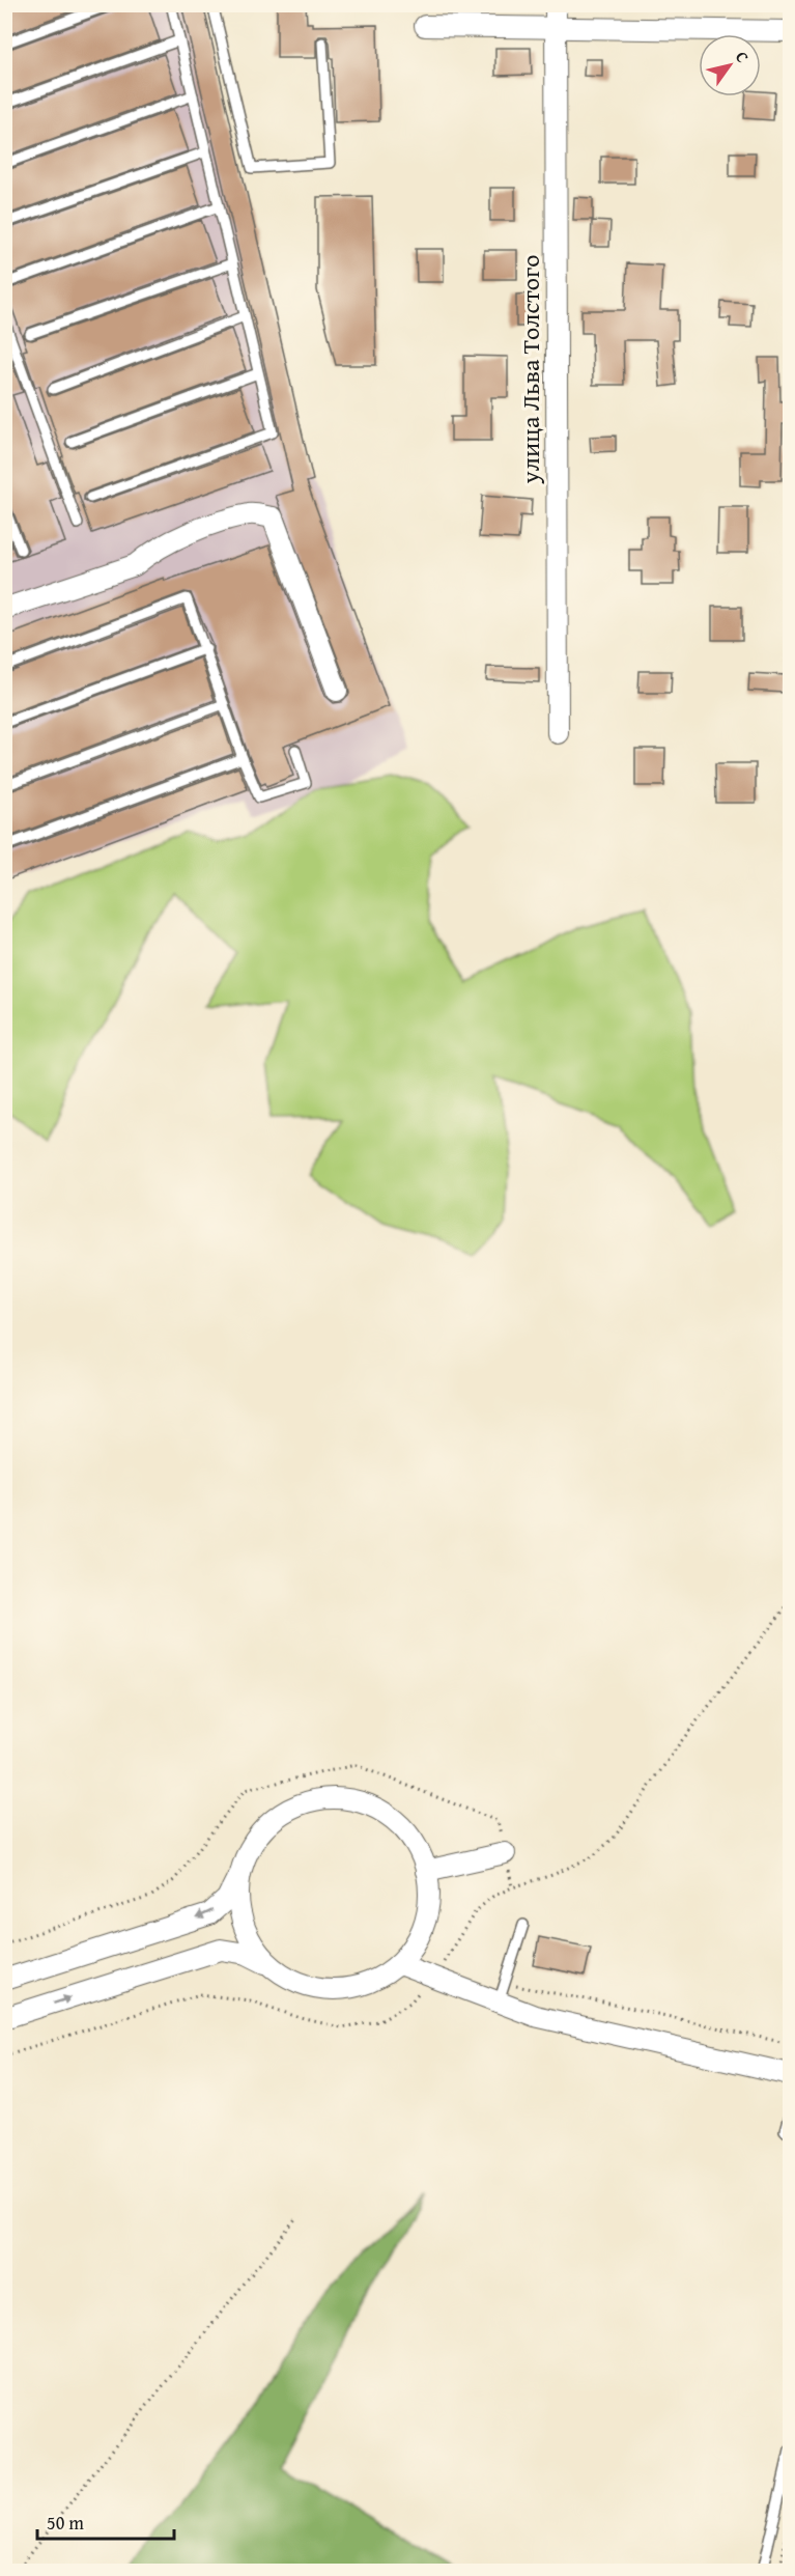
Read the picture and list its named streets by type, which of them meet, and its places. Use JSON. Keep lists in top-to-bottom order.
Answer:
{
  "streets": {
    "street": ["улица Льва Толстого"]
  },
  "scale_bar": "50 m",
  "north": "top right"
}
